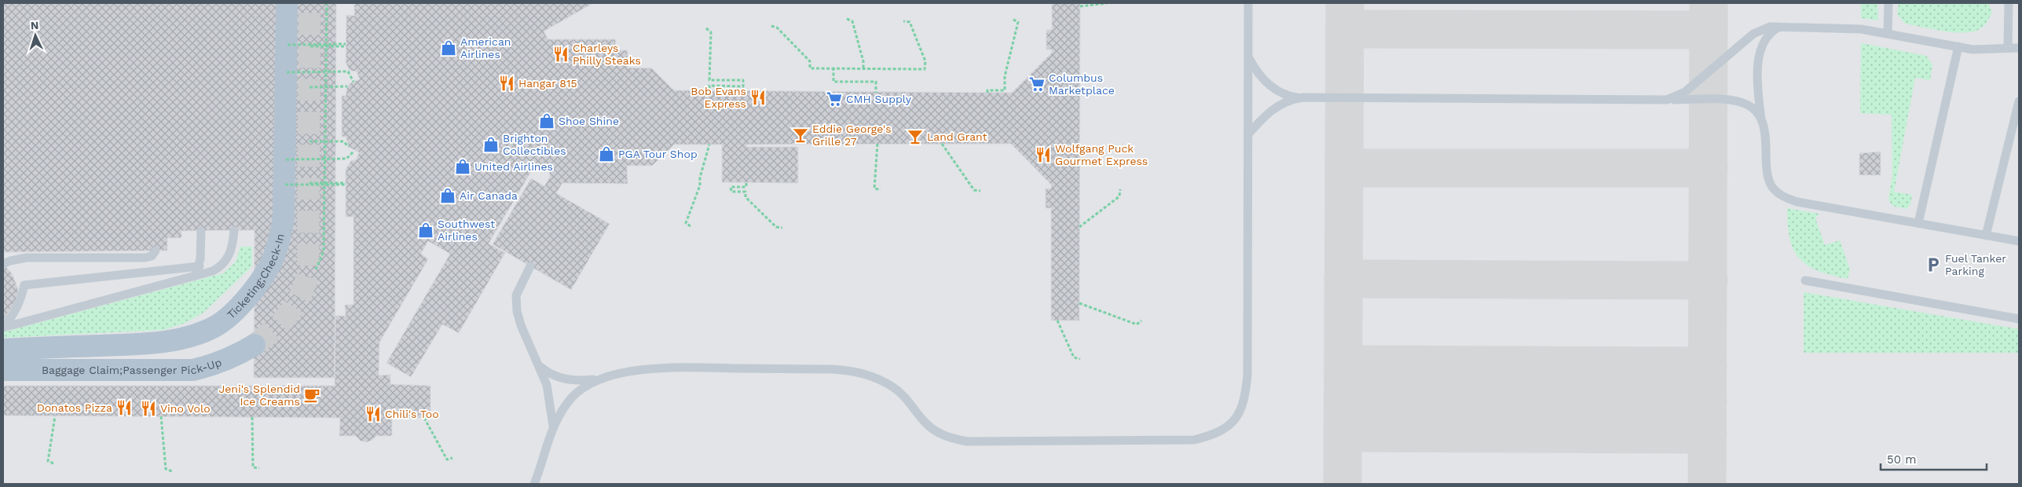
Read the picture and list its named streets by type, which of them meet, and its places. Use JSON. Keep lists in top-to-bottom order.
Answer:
{
  "streets": {
    "main road": ["Ticketing;Check-In", "Baggage Claim;Passenger Pick-Up"]
  },
  "places": {
    "shop": [
      "American Airlines",
      "Shoe Shine",
      "Brighton Collectibles",
      "PGA Tour Shop",
      "United Airlines",
      "Air Canada",
      "Southwest Airlines"
    ],
    "restaurant": [
      "Charleys Philly Steaks",
      "Hangar 815",
      "Bob Evans Express",
      "Wolfgang Puck Gourmet Express",
      "Donatos Pizza",
      "Vino Volo",
      "Chili's Too"
    ],
    "supermarket": ["Columbus Marketplace", "CMH Supply"],
    "bar": ["Eddie George's Grille 27", "Land Grant"],
    "parking": ["Fuel Tanker Parking"],
    "cafe": ["Jeni's Splendid Ice Creams"]
  },
  "scale_bar": "50 m",
  "north": "top"
}
